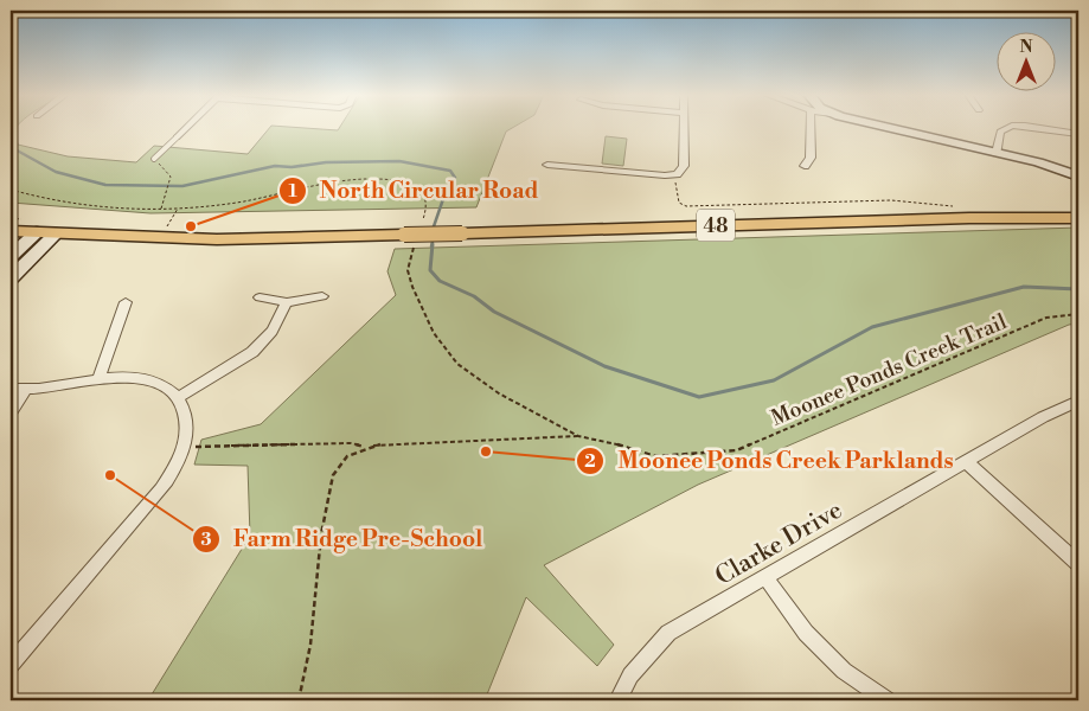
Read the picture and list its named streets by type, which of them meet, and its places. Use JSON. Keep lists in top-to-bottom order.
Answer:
{
  "streets": {
    "main road": ["48"],
    "street": ["Clarke Drive"],
    "path": ["Moonee Ponds Creek Trail"]
  },
  "places": ["North Circular Road", "Moonee Ponds Creek Parklands", "Farm Ridge Pre-School"],
  "north": "top"
}
